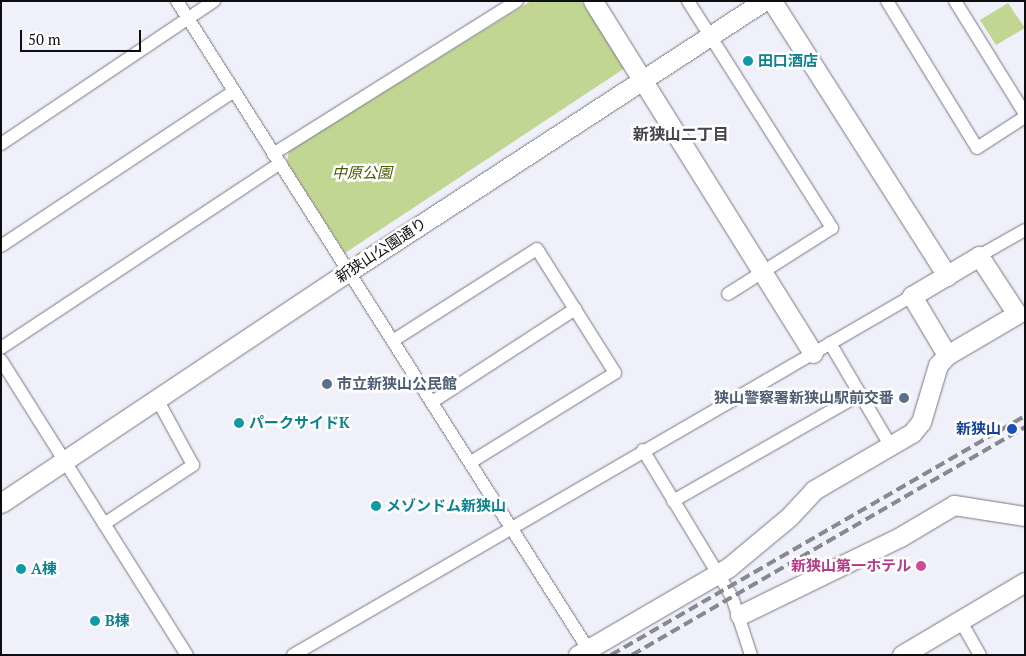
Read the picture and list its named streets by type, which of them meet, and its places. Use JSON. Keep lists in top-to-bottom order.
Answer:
{
  "streets": {
    "street": ["新狭山公園通り"]
  },
  "districts": ["新狭山二丁目"],
  "parks": ["中原公園"],
  "places": [
    "田口酒店",
    "市立新狭山公民館",
    "狭山警察署新狭山駅前交番",
    "パークサイドK",
    "新狭山",
    "メゾンドム新狭山",
    "新狭山第一ホテル",
    "A棟",
    "B棟"
  ],
  "scale_bar": "50 m"
}
